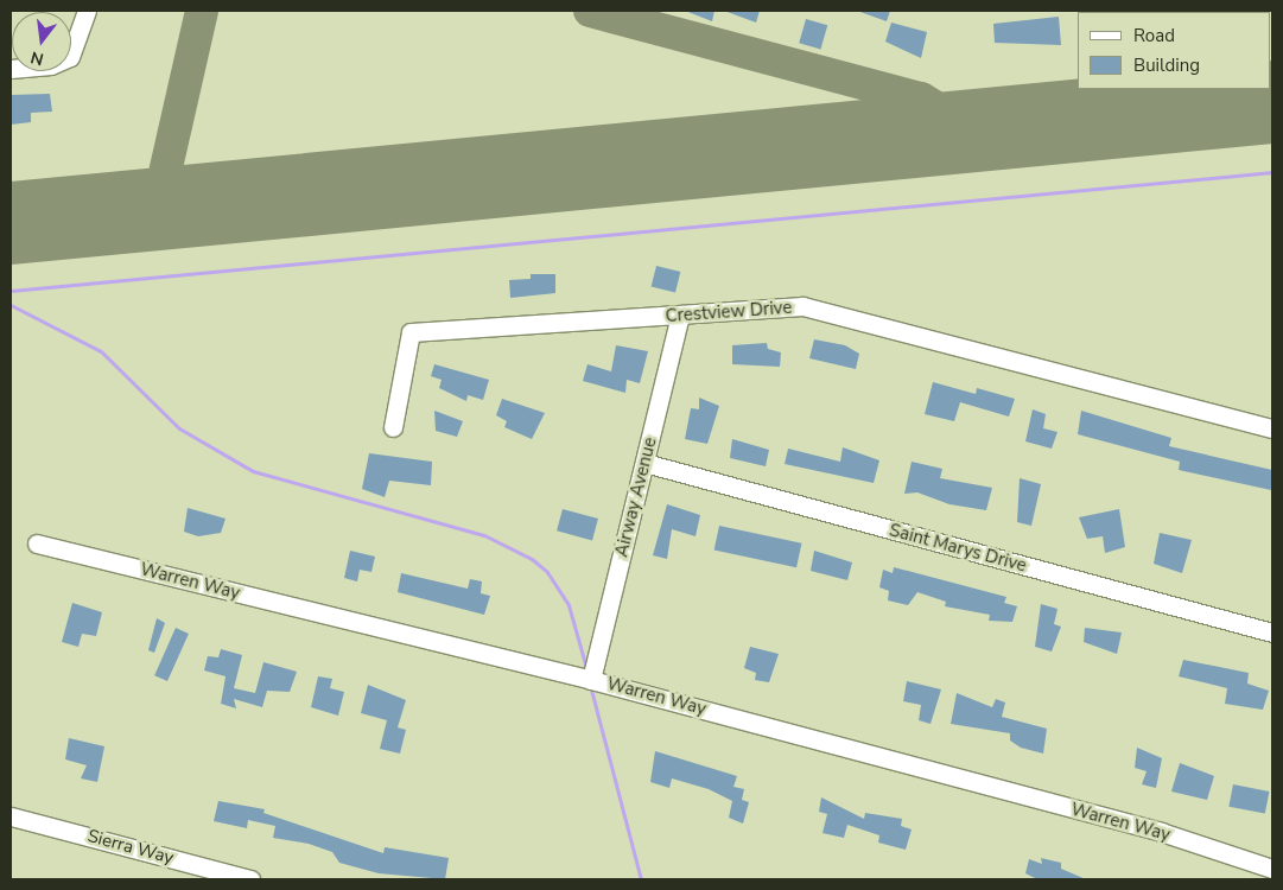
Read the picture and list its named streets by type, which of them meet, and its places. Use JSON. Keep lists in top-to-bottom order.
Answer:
{
  "streets": {
    "street": [
      "Crestview Drive",
      "Airway Avenue",
      "Saint Marys Drive",
      "Warren Way",
      "Sierra Way"
    ]
  },
  "crossings": [
    ["Crestview Drive", "Airway Avenue"],
    ["Airway Avenue", "Saint Marys Drive"],
    ["Airway Avenue", "Warren Way"]
  ],
  "legend": ["Road", "Building"],
  "north": "bottom"
}
